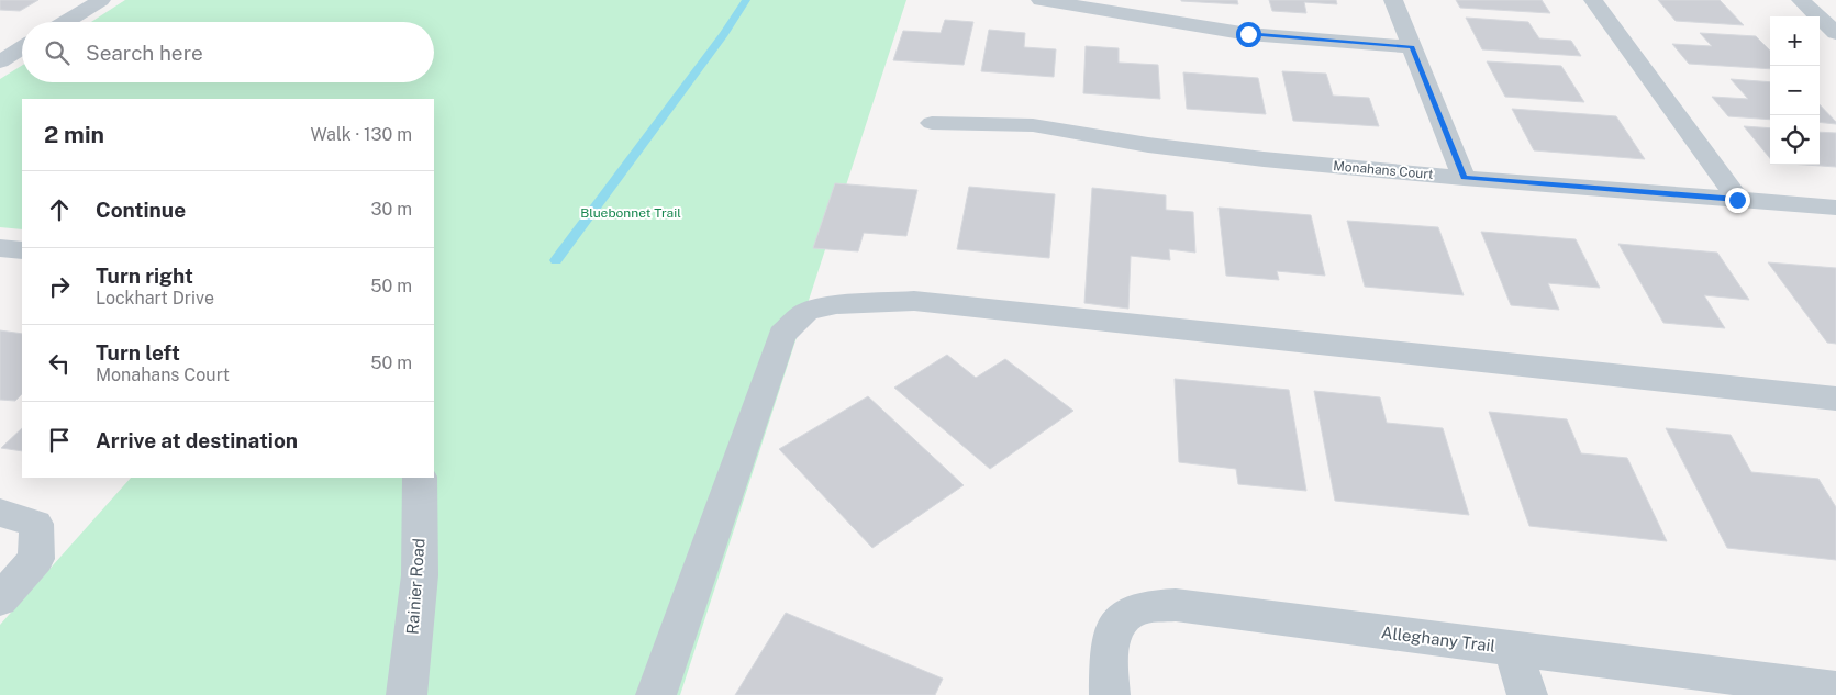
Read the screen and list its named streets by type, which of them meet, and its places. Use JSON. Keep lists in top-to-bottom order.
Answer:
{
  "streets": {
    "street": ["Monahans Court", "Rainier Road", "Alleghany Trail"]
  },
  "parks": ["Bluebonnet Trail"],
  "page": {
    "map_buttons": ["+", "−"],
    "search": "Search here",
    "heading": ["2 min", "Walk · 130 m"],
    "list": [
      ["Continue", "30 m"],
      ["Turn right", "Lockhart Drive", "50 m"],
      ["Turn left", "Monahans Court", "50 m"],
      "Arrive at destination"
    ]
  }
}
